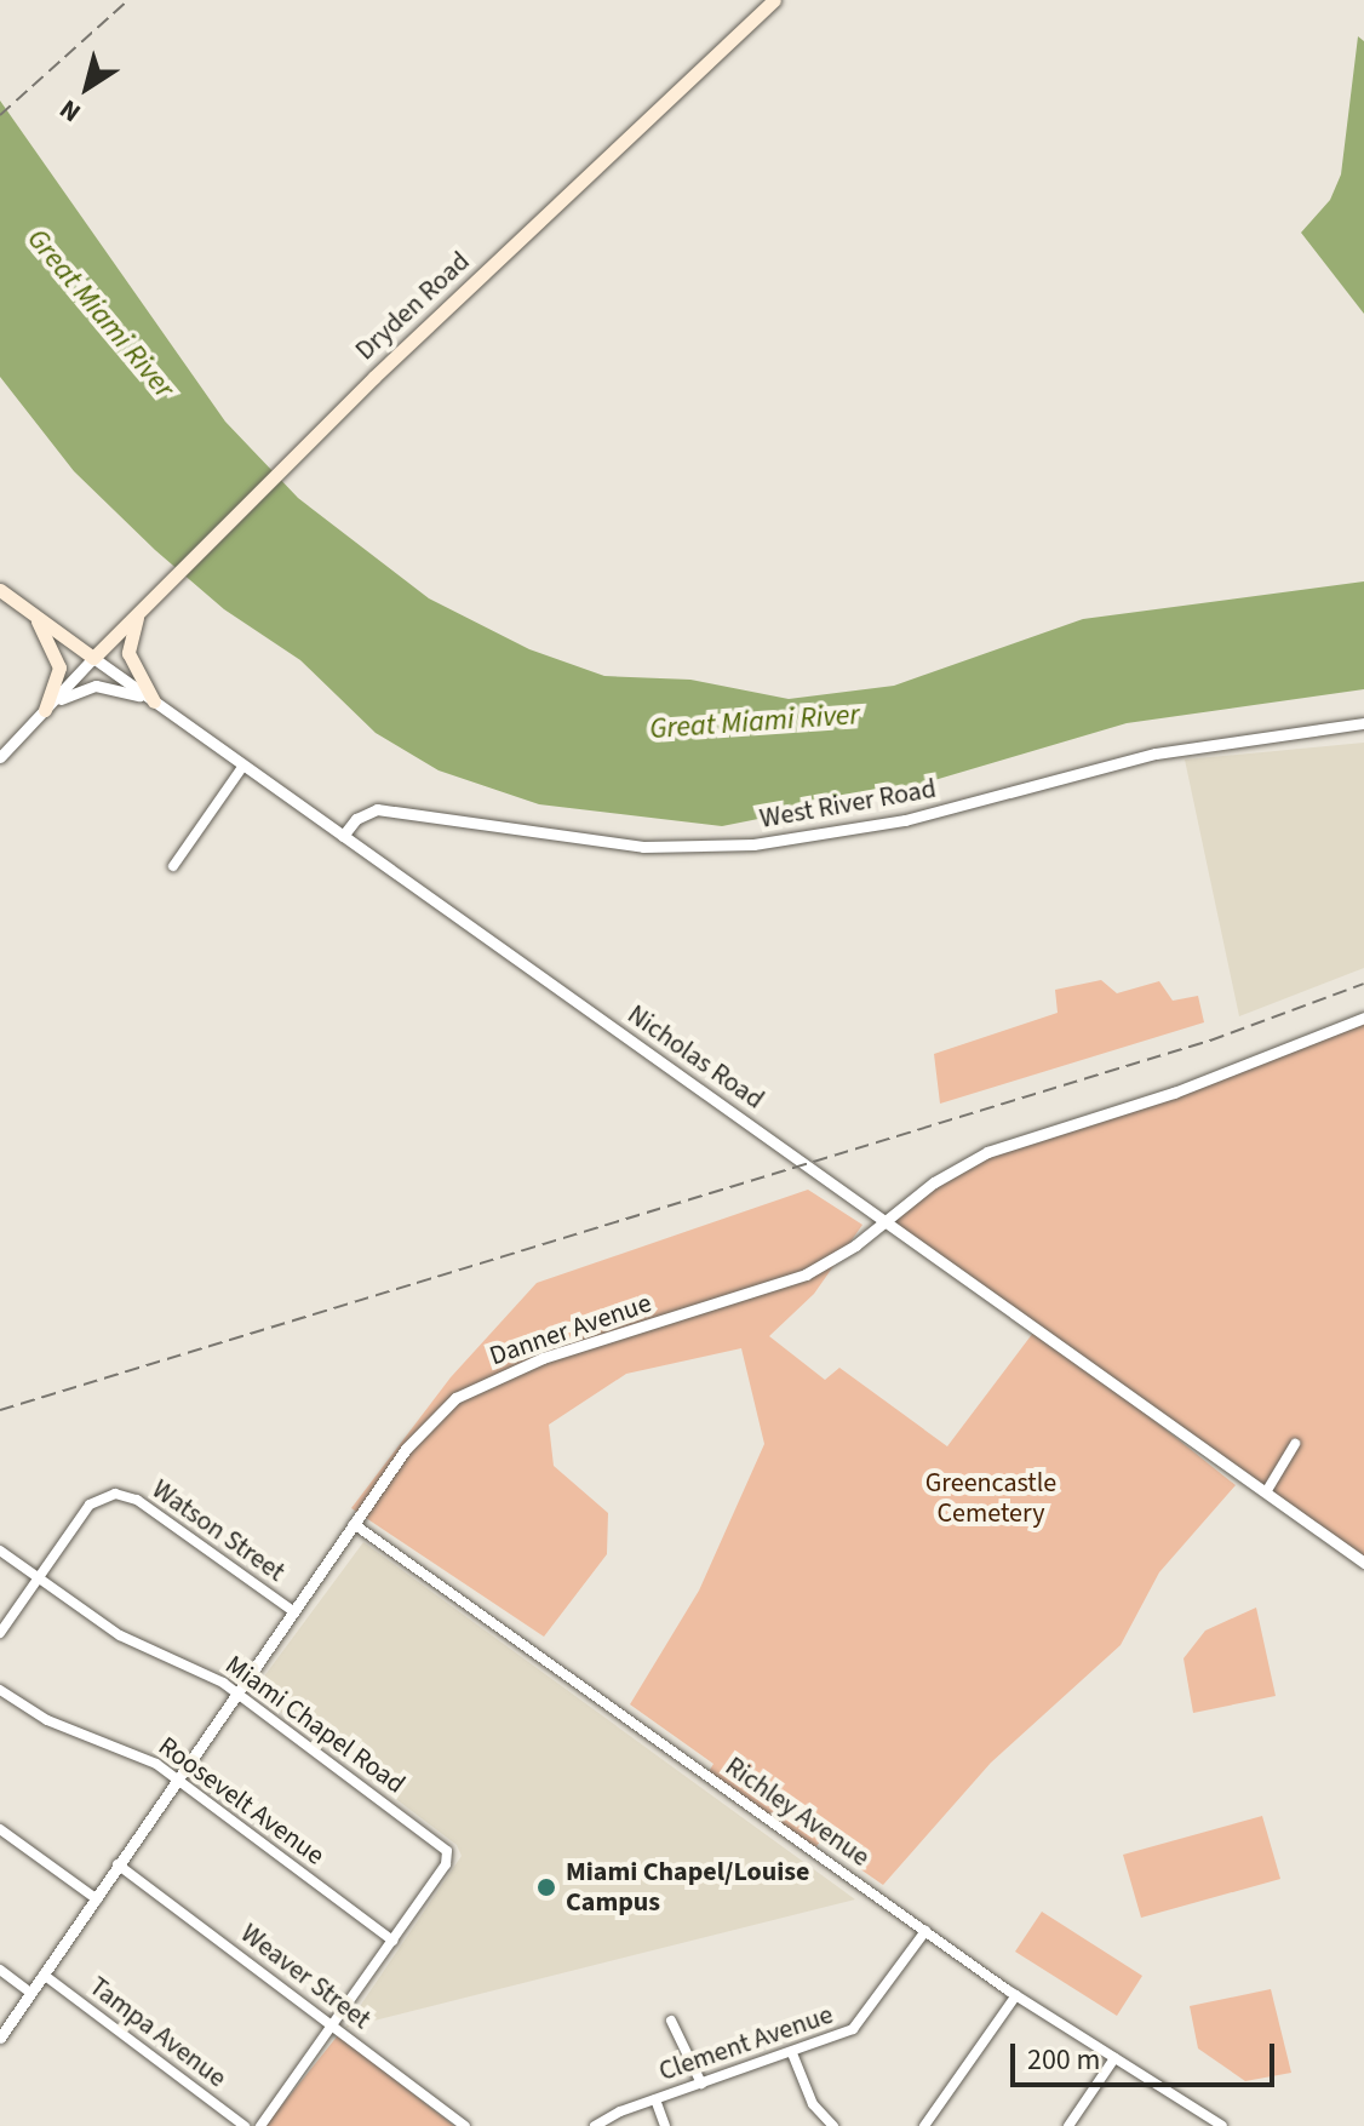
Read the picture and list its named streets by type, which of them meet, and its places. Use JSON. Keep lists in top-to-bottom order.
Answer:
{
  "streets": {
    "main road": ["Dryden Road", "Nicholas Road"],
    "street": [
      "West River Road",
      "Danner Avenue",
      "Watson Street",
      "Miami Chapel Road",
      "Roosevelt Avenue",
      "Richley Avenue",
      "Weaver Street",
      "Tampa Avenue",
      "Clement Avenue"
    ]
  },
  "crossings": [
    ["Dryden Road", "Nicholas Road"],
    ["West River Road", "Nicholas Road"],
    ["Nicholas Road", "Danner Avenue"],
    ["Danner Avenue", "Watson Street"],
    ["Danner Avenue", "Miami Chapel Road"],
    ["Danner Avenue", "Roosevelt Avenue"],
    ["Danner Avenue", "Richley Avenue"],
    ["Danner Avenue", "Weaver Street"],
    ["Danner Avenue", "Tampa Avenue"],
    ["Watson Street", "Miami Chapel Road"],
    ["Miami Chapel Road", "Roosevelt Avenue"],
    ["Richley Avenue", "Clement Avenue"]
  ],
  "water": ["Great Miami River"],
  "parks": ["Greencastle Cemetery"],
  "places": ["Miami Chapel/Louise Campus"],
  "scale_bar": "200 m",
  "north": "bottom left"
}
